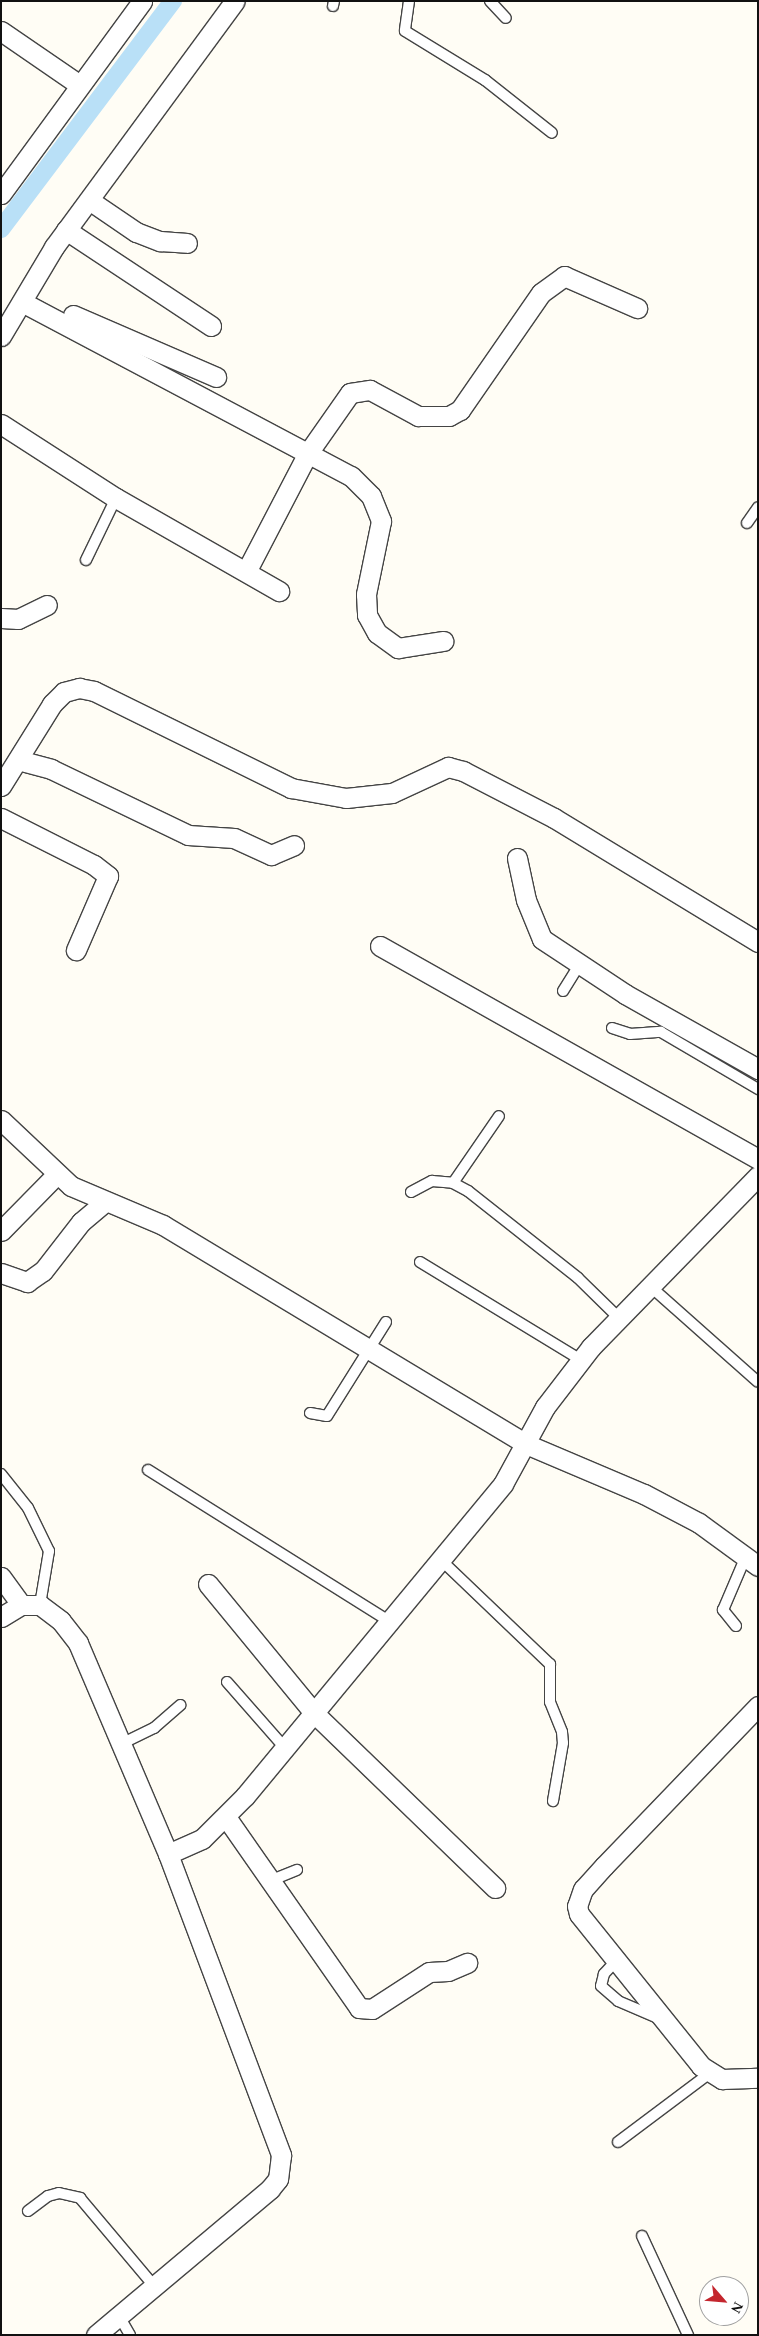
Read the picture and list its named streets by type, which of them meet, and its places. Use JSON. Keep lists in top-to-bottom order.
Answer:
{
  "north": "bottom right"
}
